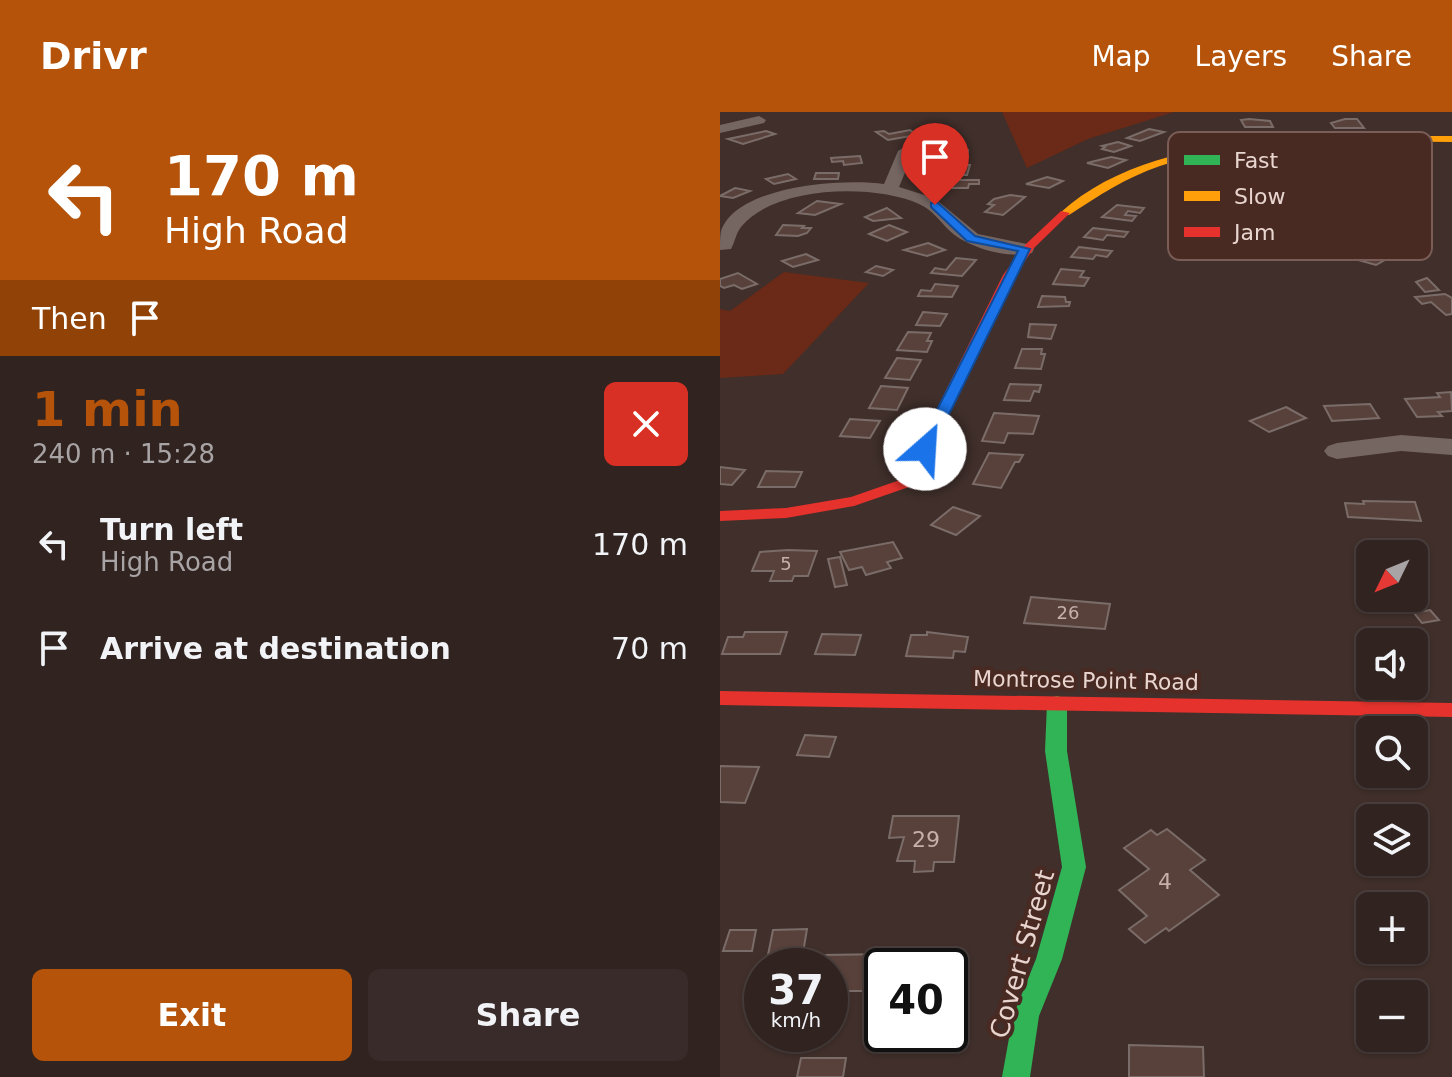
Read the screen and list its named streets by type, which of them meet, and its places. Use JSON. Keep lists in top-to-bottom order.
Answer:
{
  "streets": {
    "street": ["Montrose Point Road", "Covert Street"]
  },
  "crossings": [
    ["Montrose Point Road", "Covert Street"]
  ],
  "house_numbers": [
    "5",
    "26",
    "29",
    "4"
  ],
  "legend": ["Fast", "Slow", "Jam"],
  "north": "bottom left",
  "page": {
    "header": "Drivr",
    "nav": ["Map", "Layers", "Share"],
    "turn": ["170 m", "High Road"],
    "then": "Then",
    "heading": ["1 min", "240 m · 15:28"],
    "list": [
      {
        "name": "Turn left",
        "note": "High Road",
        "value": "170 m"
      },
      {
        "name": "Arrive at destination",
        "value": "70 m"
      }
    ],
    "map_buttons": ["+", "−"],
    "speed": "37 km/h",
    "limit": "40",
    "buttons": ["Exit", "Share"]
  }
}
